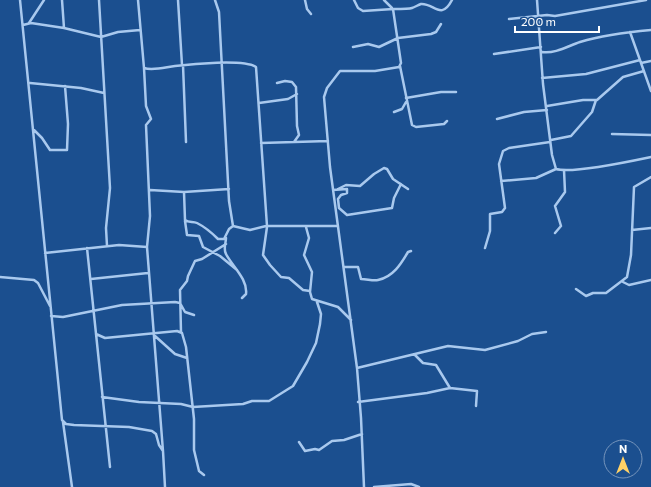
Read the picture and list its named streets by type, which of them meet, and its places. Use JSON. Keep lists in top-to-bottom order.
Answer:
{
  "scale_bar": "200 m",
  "north": "top"
}
